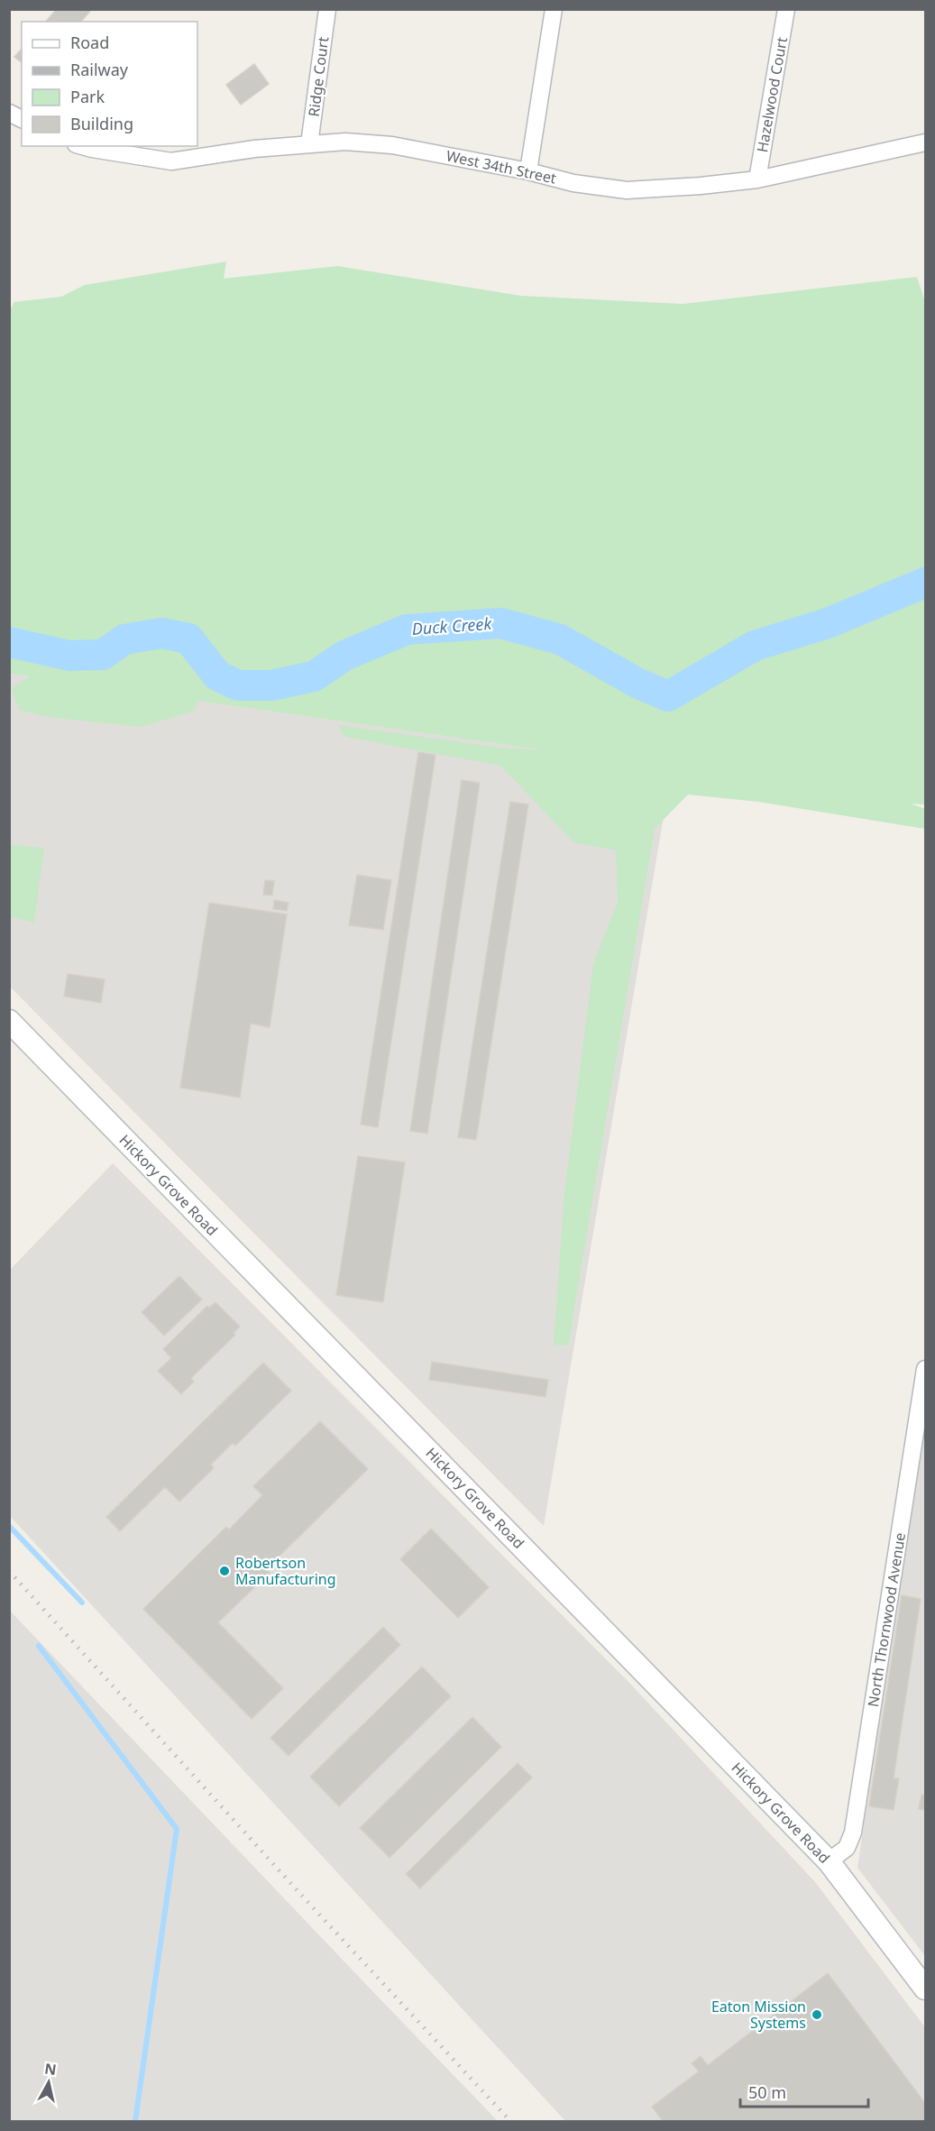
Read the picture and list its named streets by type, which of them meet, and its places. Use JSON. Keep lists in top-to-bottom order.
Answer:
{
  "streets": {
    "main road": ["Hickory Grove Road"],
    "street": [
      "Ridge Court",
      "Hazelwood Court",
      "West 34th Street",
      "North Thornwood Avenue"
    ]
  },
  "crossings": [
    ["Ridge Court", "West 34th Street"],
    ["Hazelwood Court", "West 34th Street"],
    ["Hickory Grove Road", "North Thornwood Avenue"]
  ],
  "water": ["Duck Creek"],
  "places": ["Robertson Manufacturing", "Eaton Mission Systems"],
  "legend": [
    "Road",
    "Railway",
    "Park",
    "Building"
  ],
  "scale_bar": "50 m",
  "north": "top"
}
